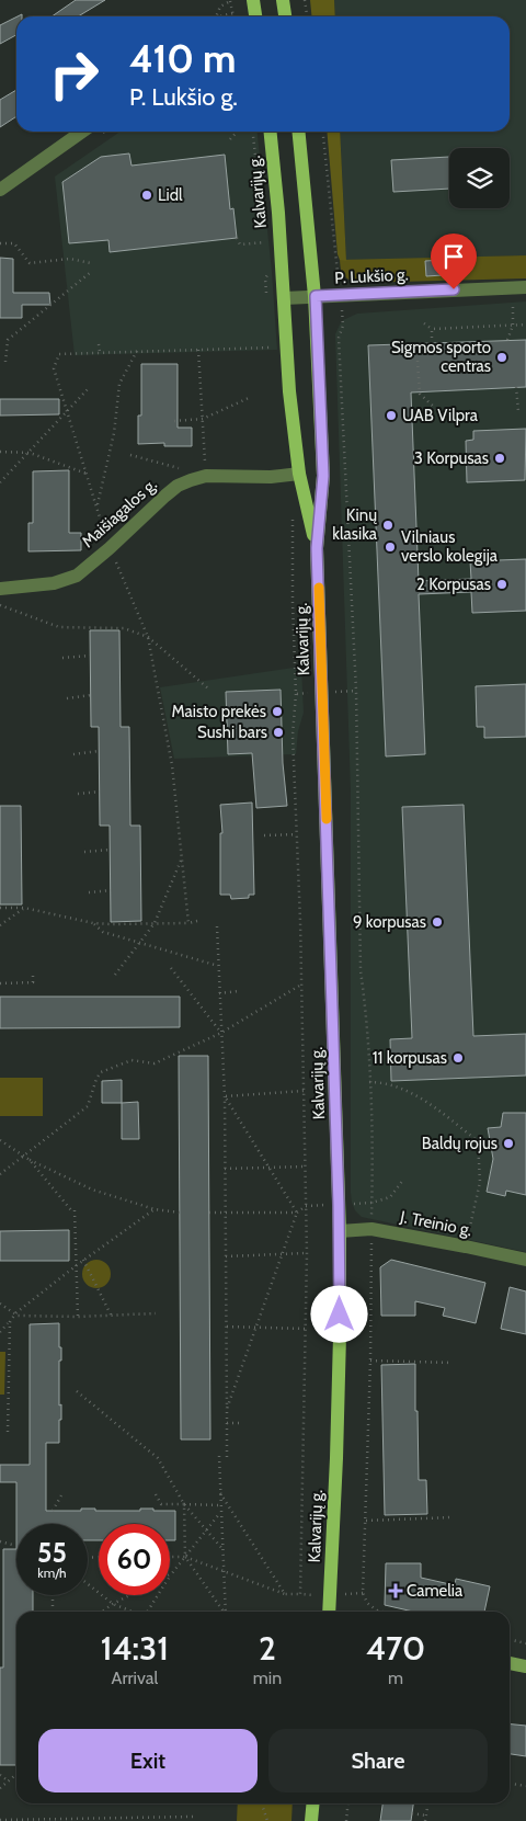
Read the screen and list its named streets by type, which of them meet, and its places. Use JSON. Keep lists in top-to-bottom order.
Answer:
{
  "streets": {
    "main road": ["Kalvarijų g."],
    "street": ["P. Lukšio g.", "Maišiagalos g.", "J. Treinio g."]
  },
  "crossings": [
    ["Kalvarijų g.", "P. Lukšio g."],
    ["Kalvarijų g.", "Maišiagalos g."],
    ["Kalvarijų g.", "J. Treinio g."]
  ],
  "places": {
    "other": [
      "Lidl",
      "Sigmos sporto centras",
      "UAB Vilpra",
      "3 Korpusas",
      "Kinų klasika",
      "Vilniaus verslo kolegija",
      "2 Korpusas",
      "Maisto prekės",
      "Sushi bars",
      "9 korpusas",
      "11 korpusas",
      "Baldų rojus"
    ],
    "health": ["Camelia"]
  },
  "page": {
    "turn": ["410 m", "P. Lukšio g."],
    "speed": "55 km/h",
    "limit": "60",
    "eta": [
      "14:31",
      "Arrival",
      "2",
      "min",
      "470",
      "m"
    ],
    "buttons": ["Exit", "Share"]
  }
}
